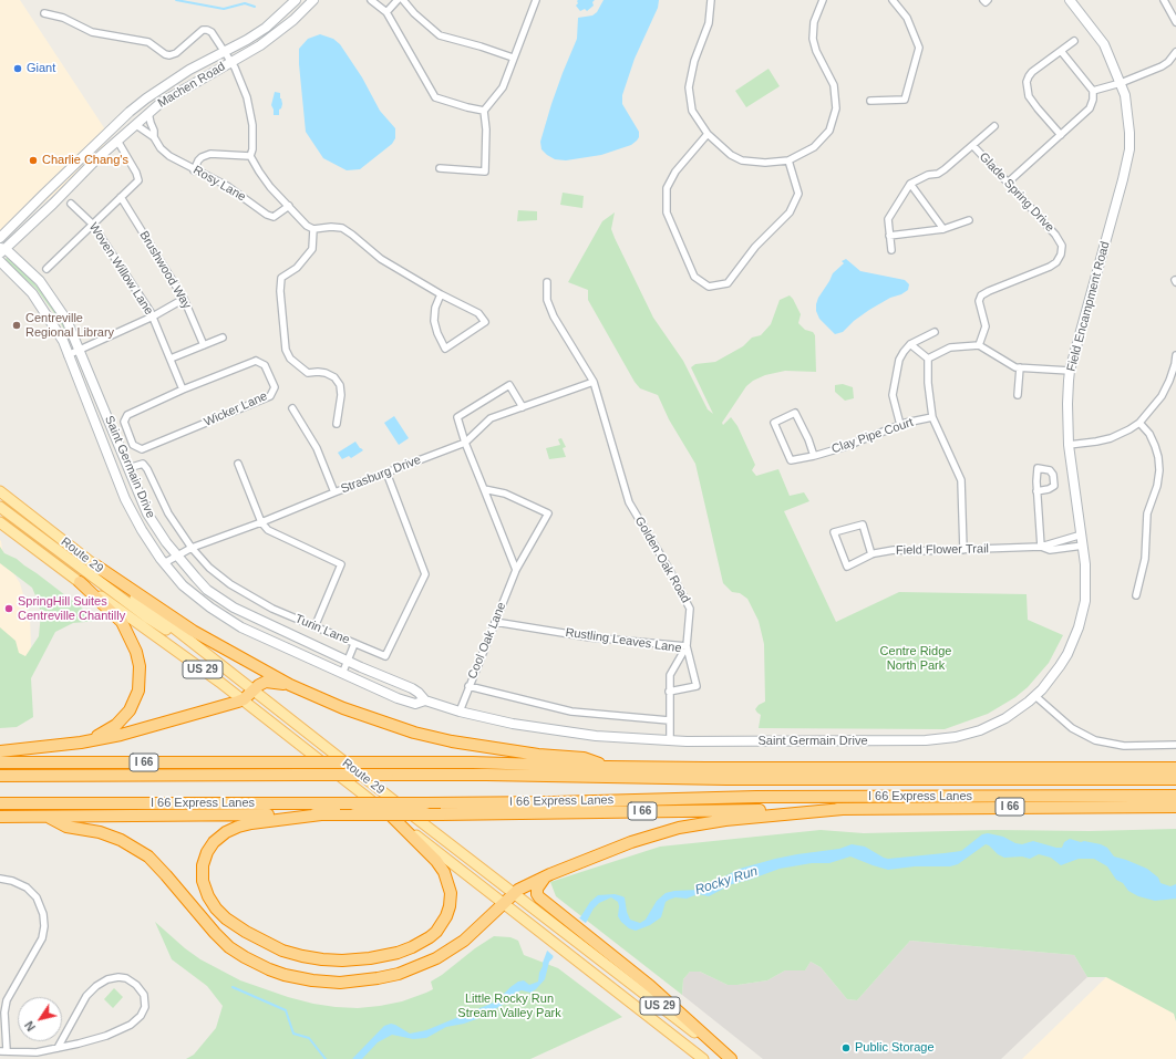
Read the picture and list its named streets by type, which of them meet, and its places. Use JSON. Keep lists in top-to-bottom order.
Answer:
{
  "streets": {
    "highway": ["I 66", "I 66 Express Lanes"],
    "main road": ["Route 29", "US 29"],
    "street": [
      "Machen Road",
      "Rosy Lane",
      "Glade Spring Drive",
      "Woven Willow Lane",
      "Brushwood Way",
      "Field Encampment Road",
      "Wicker Lane",
      "Clay Pipe Court",
      "Saint Germain Drive",
      "Strasburg Drive",
      "Field Flower Trail",
      "Golden Oak Road",
      "Turin Lane",
      "Cool Oak Lane",
      "Rustling Leaves Lane"
    ]
  },
  "crossings": [
    ["Machen Road", "Rosy Lane"],
    ["Machen Road", "Saint Germain Drive"],
    ["Woven Willow Lane", "Wicker Lane"],
    ["Field Encampment Road", "Saint Germain Drive"],
    ["Field Encampment Road", "Field Flower Trail"],
    ["Saint Germain Drive", "Strasburg Drive"],
    ["Saint Germain Drive", "Golden Oak Road"],
    ["Saint Germain Drive", "Turin Lane"],
    ["Saint Germain Drive", "Cool Oak Lane"],
    ["Strasburg Drive", "Golden Oak Road"],
    ["Strasburg Drive", "Turin Lane"],
    ["Golden Oak Road", "Rustling Leaves Lane"],
    ["Cool Oak Lane", "Rustling Leaves Lane"]
  ],
  "water": ["Rocky Run"],
  "parks": ["Centre Ridge North Park", "Little Rocky Run Stream Valley Park"],
  "places": [
    "Giant",
    "Charlie Chang's",
    "Centreville Regional Library",
    "SpringHill Suites Centreville Chantilly",
    "Public Storage"
  ],
  "north": "bottom left"
}
